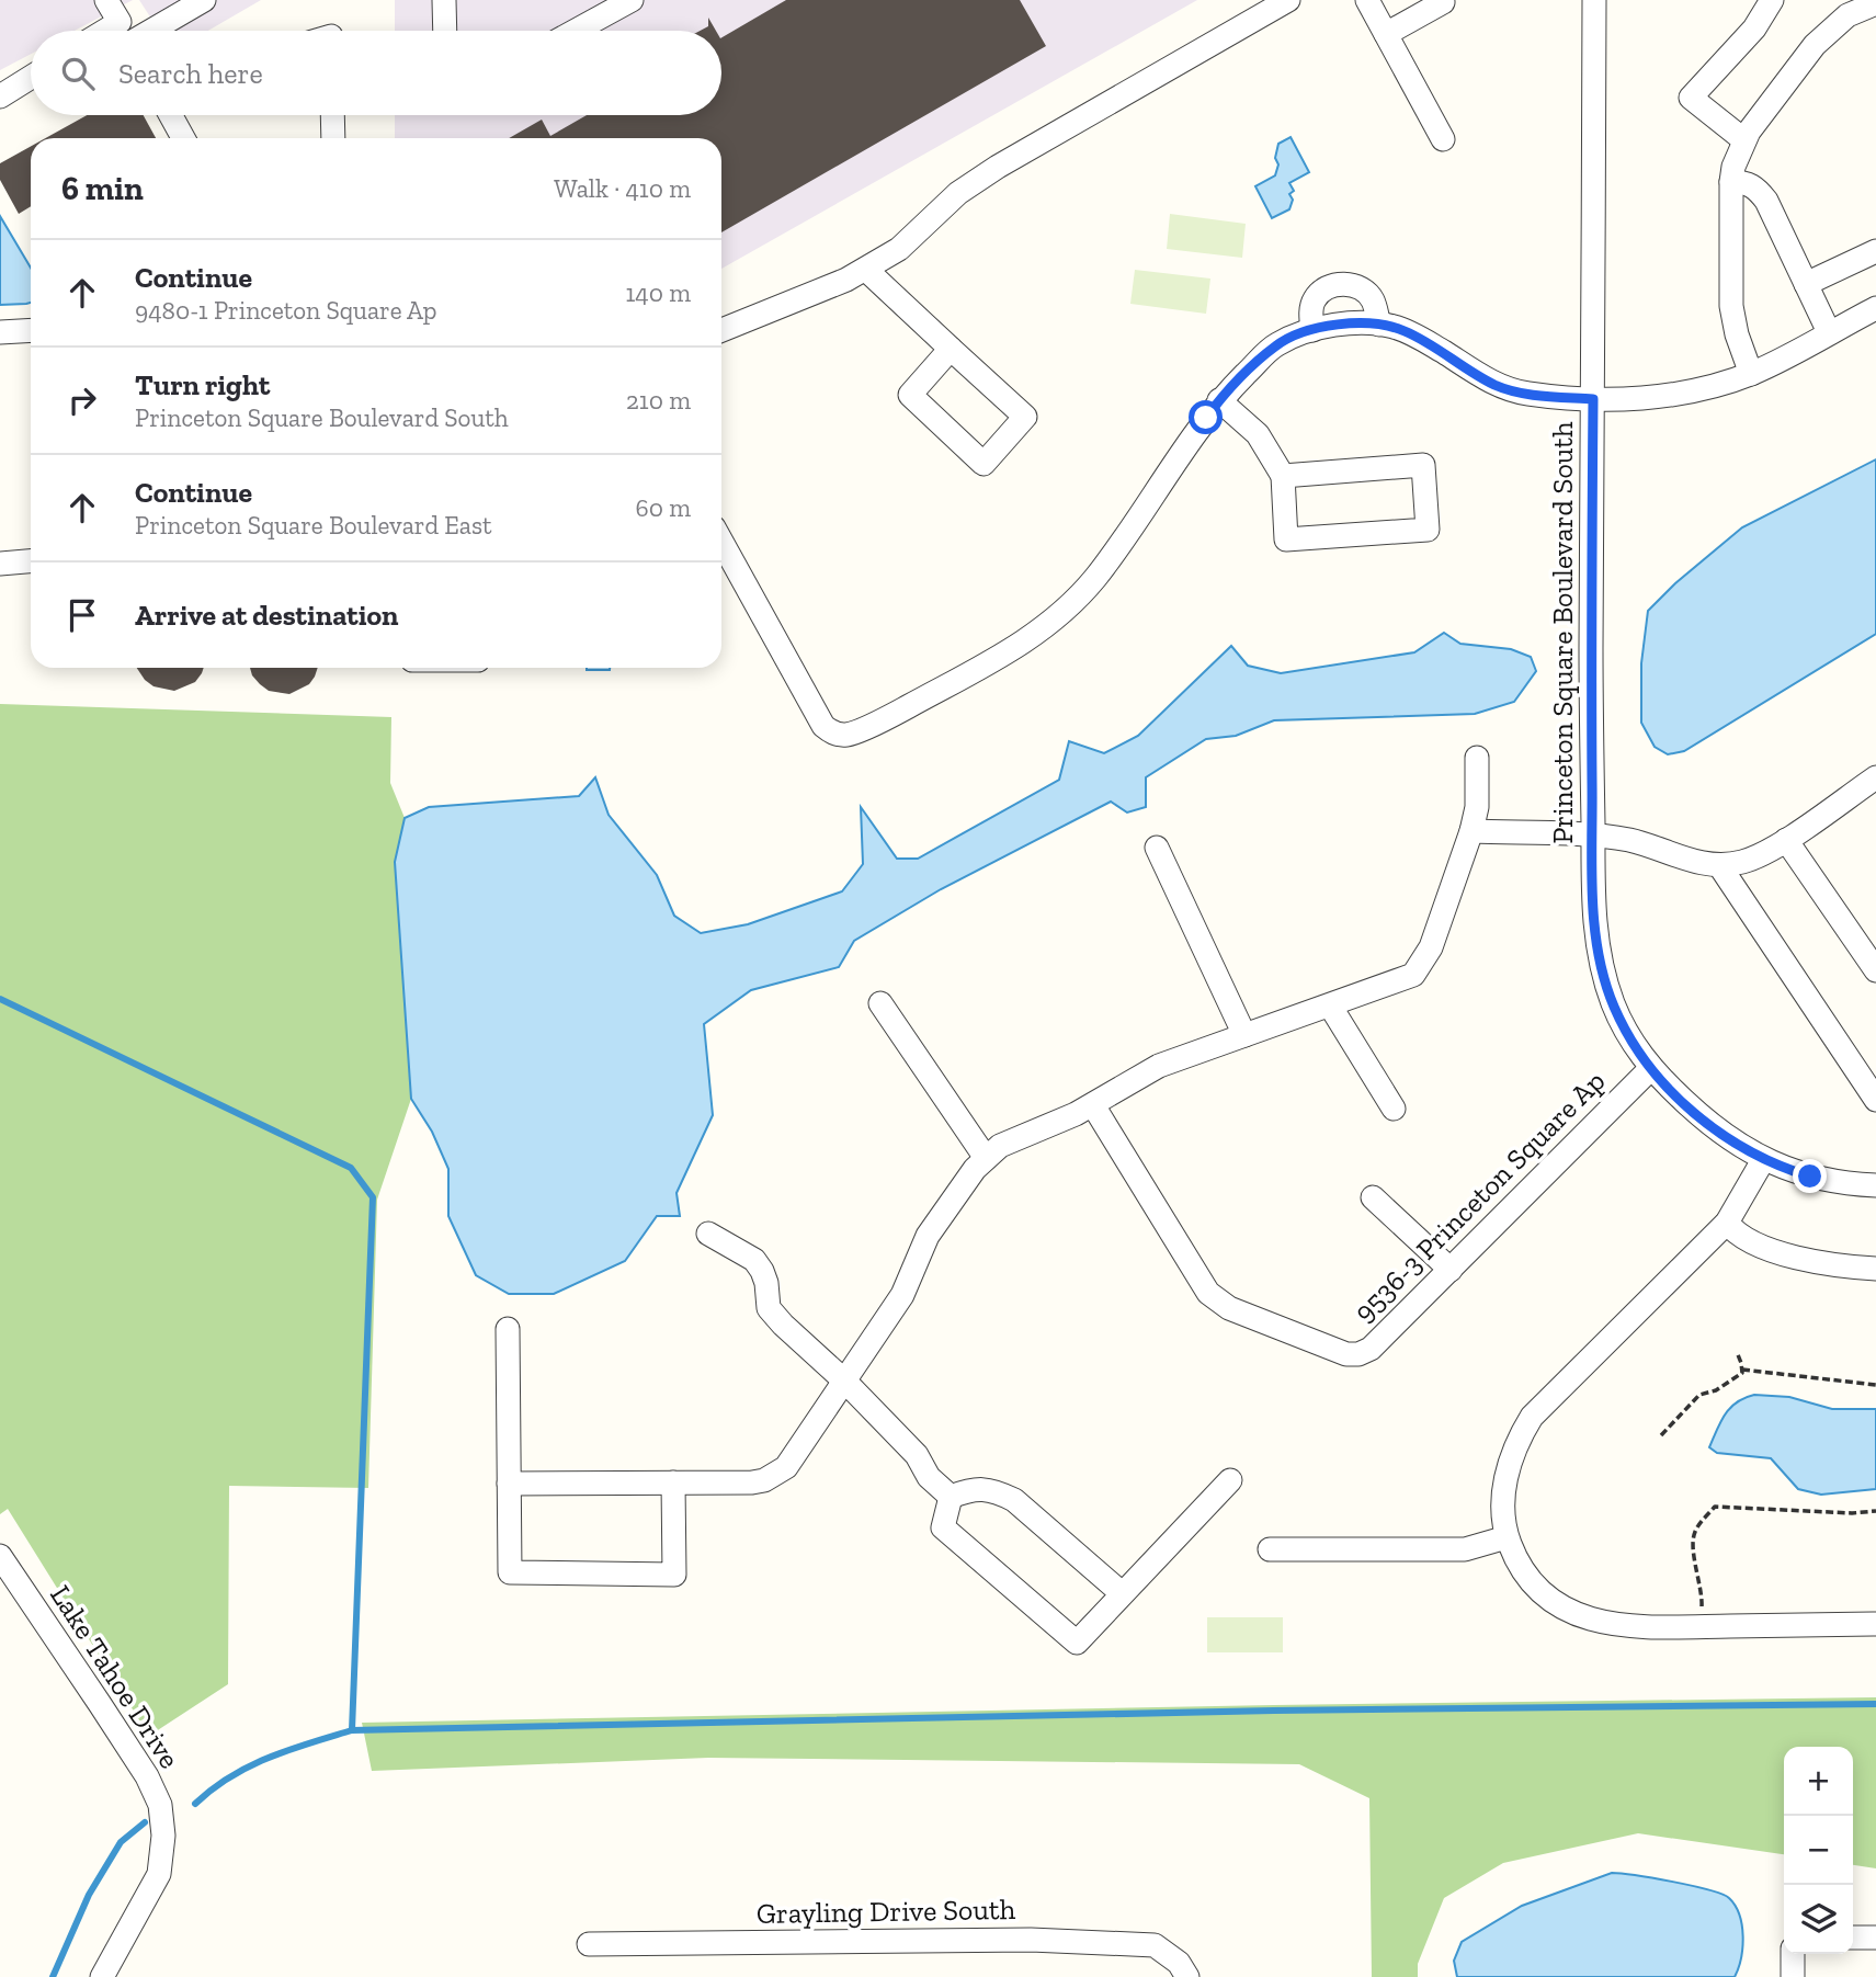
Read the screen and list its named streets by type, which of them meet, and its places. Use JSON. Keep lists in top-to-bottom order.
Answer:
{
  "streets": {
    "street": [
      "Princeton Square Boulevard South",
      "9536-3 Princeton Square Ap",
      "Lake Tahoe Drive",
      "Grayling Drive South"
    ]
  },
  "crossings": [
    ["Princeton Square Boulevard South", "9536-3 Princeton Square Ap"]
  ],
  "page": {
    "search": "Search here",
    "heading": ["6 min", "Walk · 410 m"],
    "list": [
      ["Continue", "9480-1 Princeton Square Ap", "140 m"],
      ["Turn right", "Princeton Square Boulevard South", "210 m"],
      ["Continue", "Princeton Square Boulevard East", "60 m"],
      "Arrive at destination"
    ],
    "map_buttons": ["+", "−"]
  }
}
